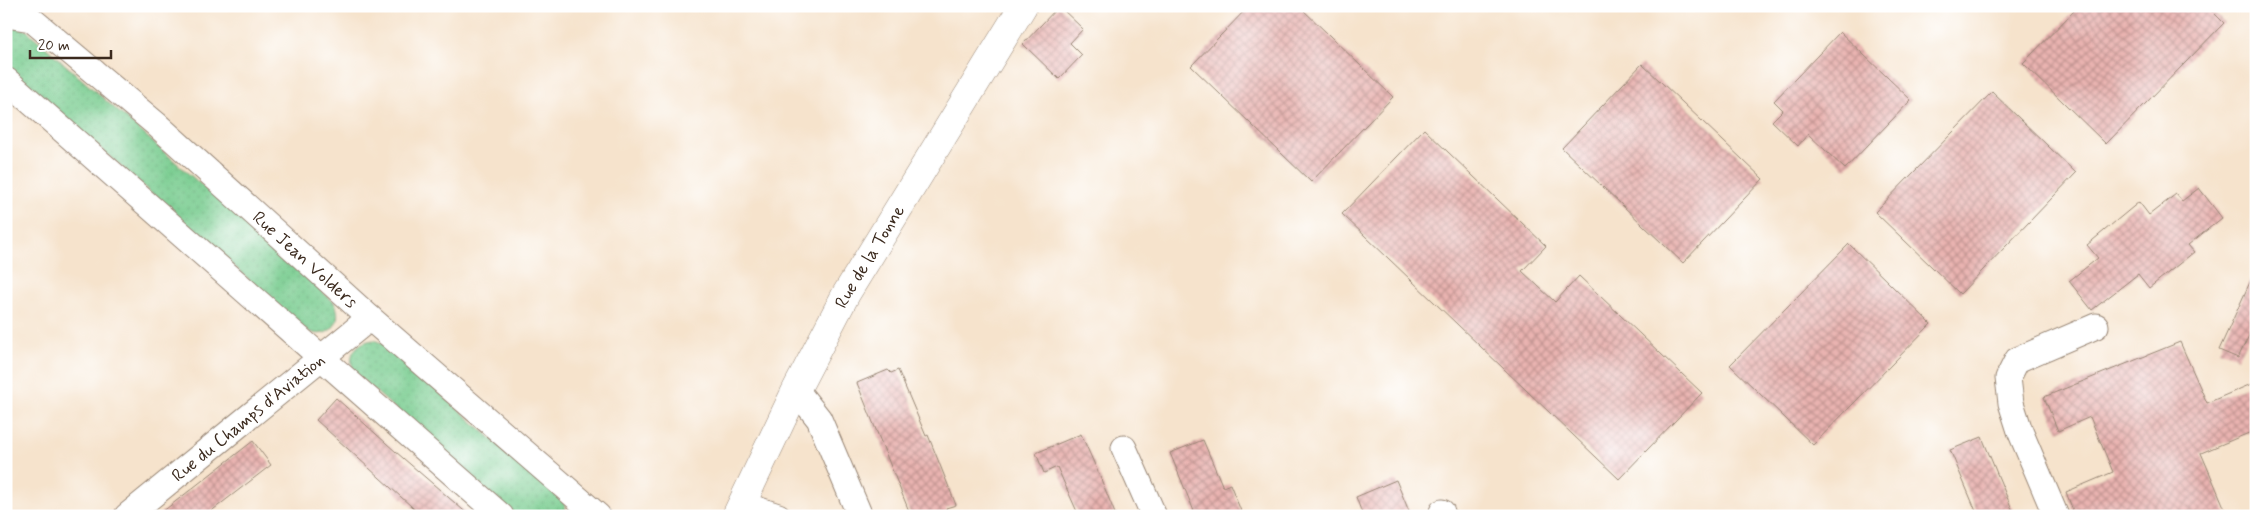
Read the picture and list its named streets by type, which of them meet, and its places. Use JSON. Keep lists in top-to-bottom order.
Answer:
{
  "streets": {
    "street": ["Rue de la Tonne", "Rue Jean Volders", "Rue du Champs d'Aviation"]
  },
  "crossings": [
    ["Rue Jean Volders", "Rue du Champs d'Aviation"]
  ],
  "scale_bar": "20 m"
}
